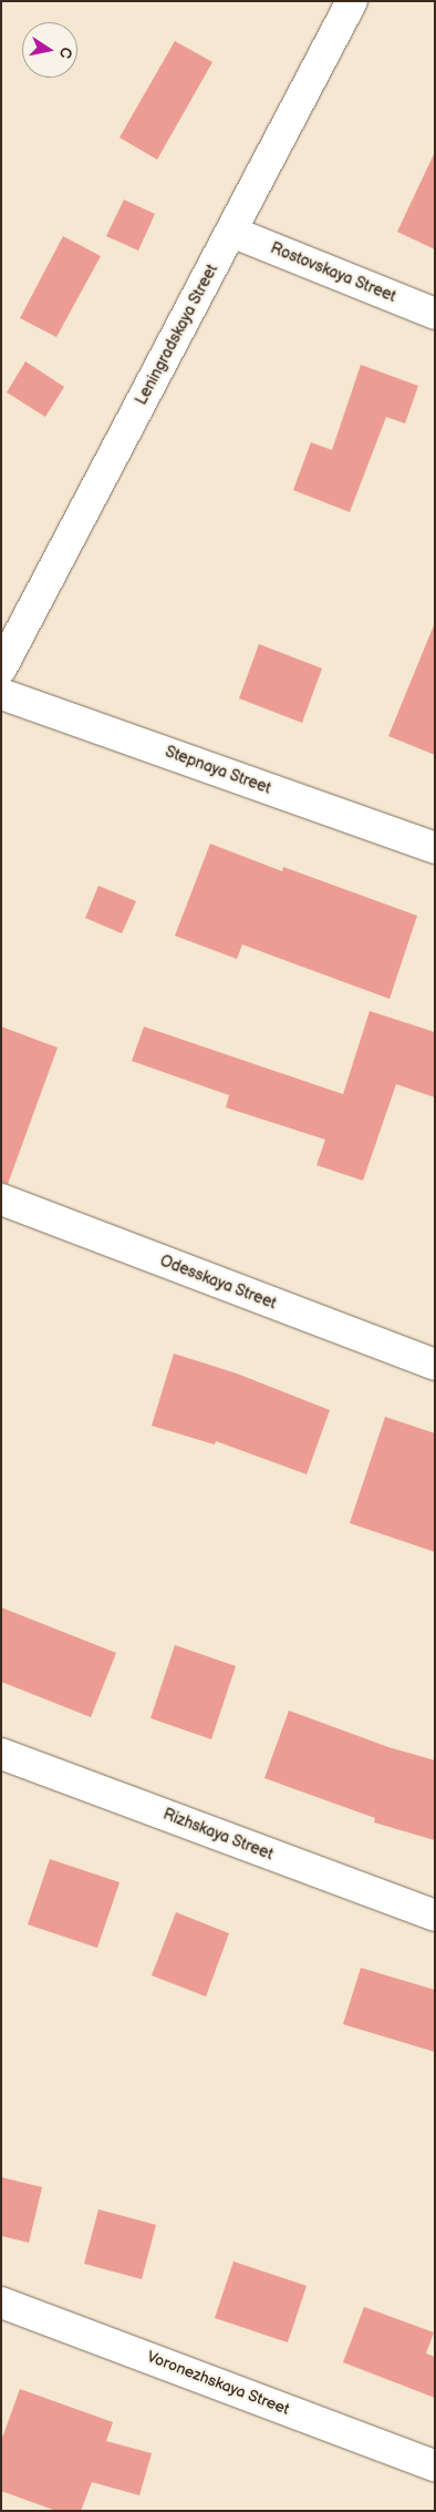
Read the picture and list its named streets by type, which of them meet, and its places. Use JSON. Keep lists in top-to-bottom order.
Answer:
{
  "streets": {
    "street": [
      "Rostovskaya Street",
      "Leningradskaya Street",
      "Stepnaya Street",
      "Odesskaya Street",
      "Rizhskaya Street",
      "Voronezhskaya Street"
    ]
  },
  "crossings": [
    ["Rostovskaya Street", "Leningradskaya Street"]
  ],
  "north": "right"
}
